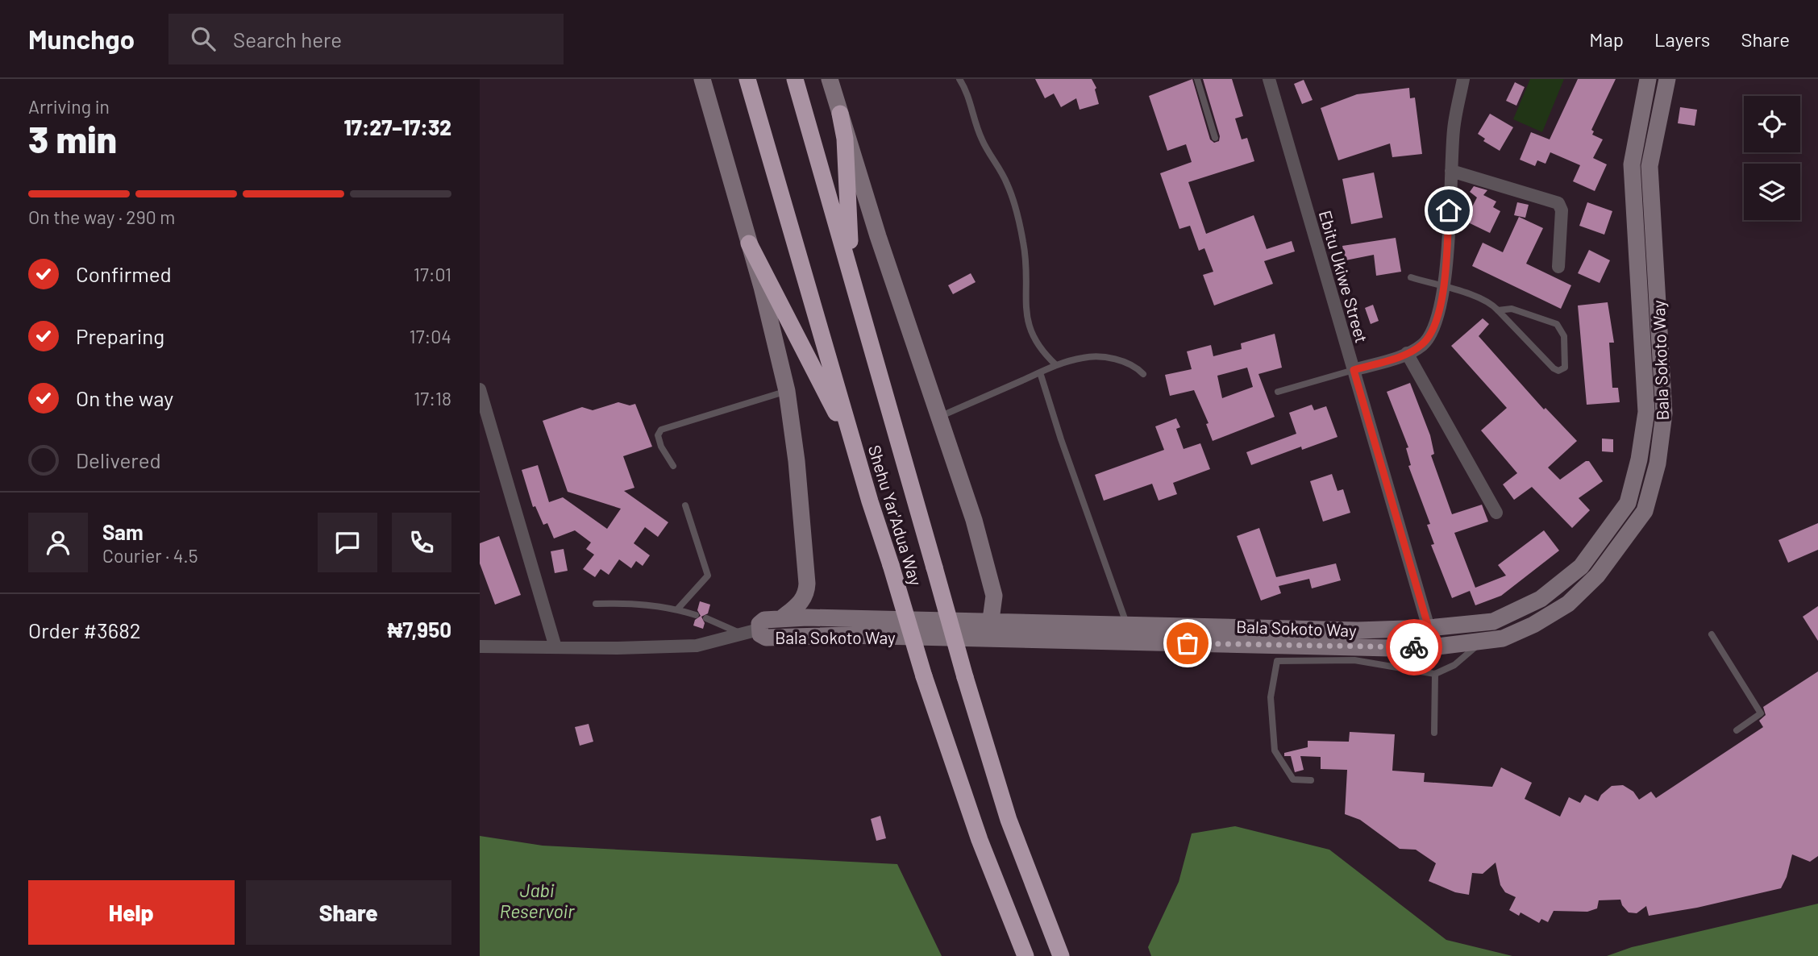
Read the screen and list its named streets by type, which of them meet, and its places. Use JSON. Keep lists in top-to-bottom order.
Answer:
{
  "streets": {
    "highway": ["Shehu Yar'Adua Way"],
    "street": ["Ebitu Ukiwe Street", "Bala Sokoto Way"]
  },
  "crossings": [
    ["Ebitu Ukiwe Street", "Bala Sokoto Way"]
  ],
  "water": ["Jabi Reservoir"],
  "page": {
    "header": "Munchgo",
    "search": "Search here",
    "nav": ["Map", "Layers", "Share"],
    "heading": ["3 min", "Arriving in", "17:27–17:32"],
    "panel": [
      "Sam",
      "Courier · 4.5",
      "Order #3682",
      "₦7,950"
    ],
    "bar": "On the way · 290 m",
    "list": [
      ["Confirmed", "17:01"],
      ["Preparing", "17:04"],
      ["On the way", "17:18"],
      "Delivered"
    ],
    "buttons": ["Help", "Share"]
  }
}
